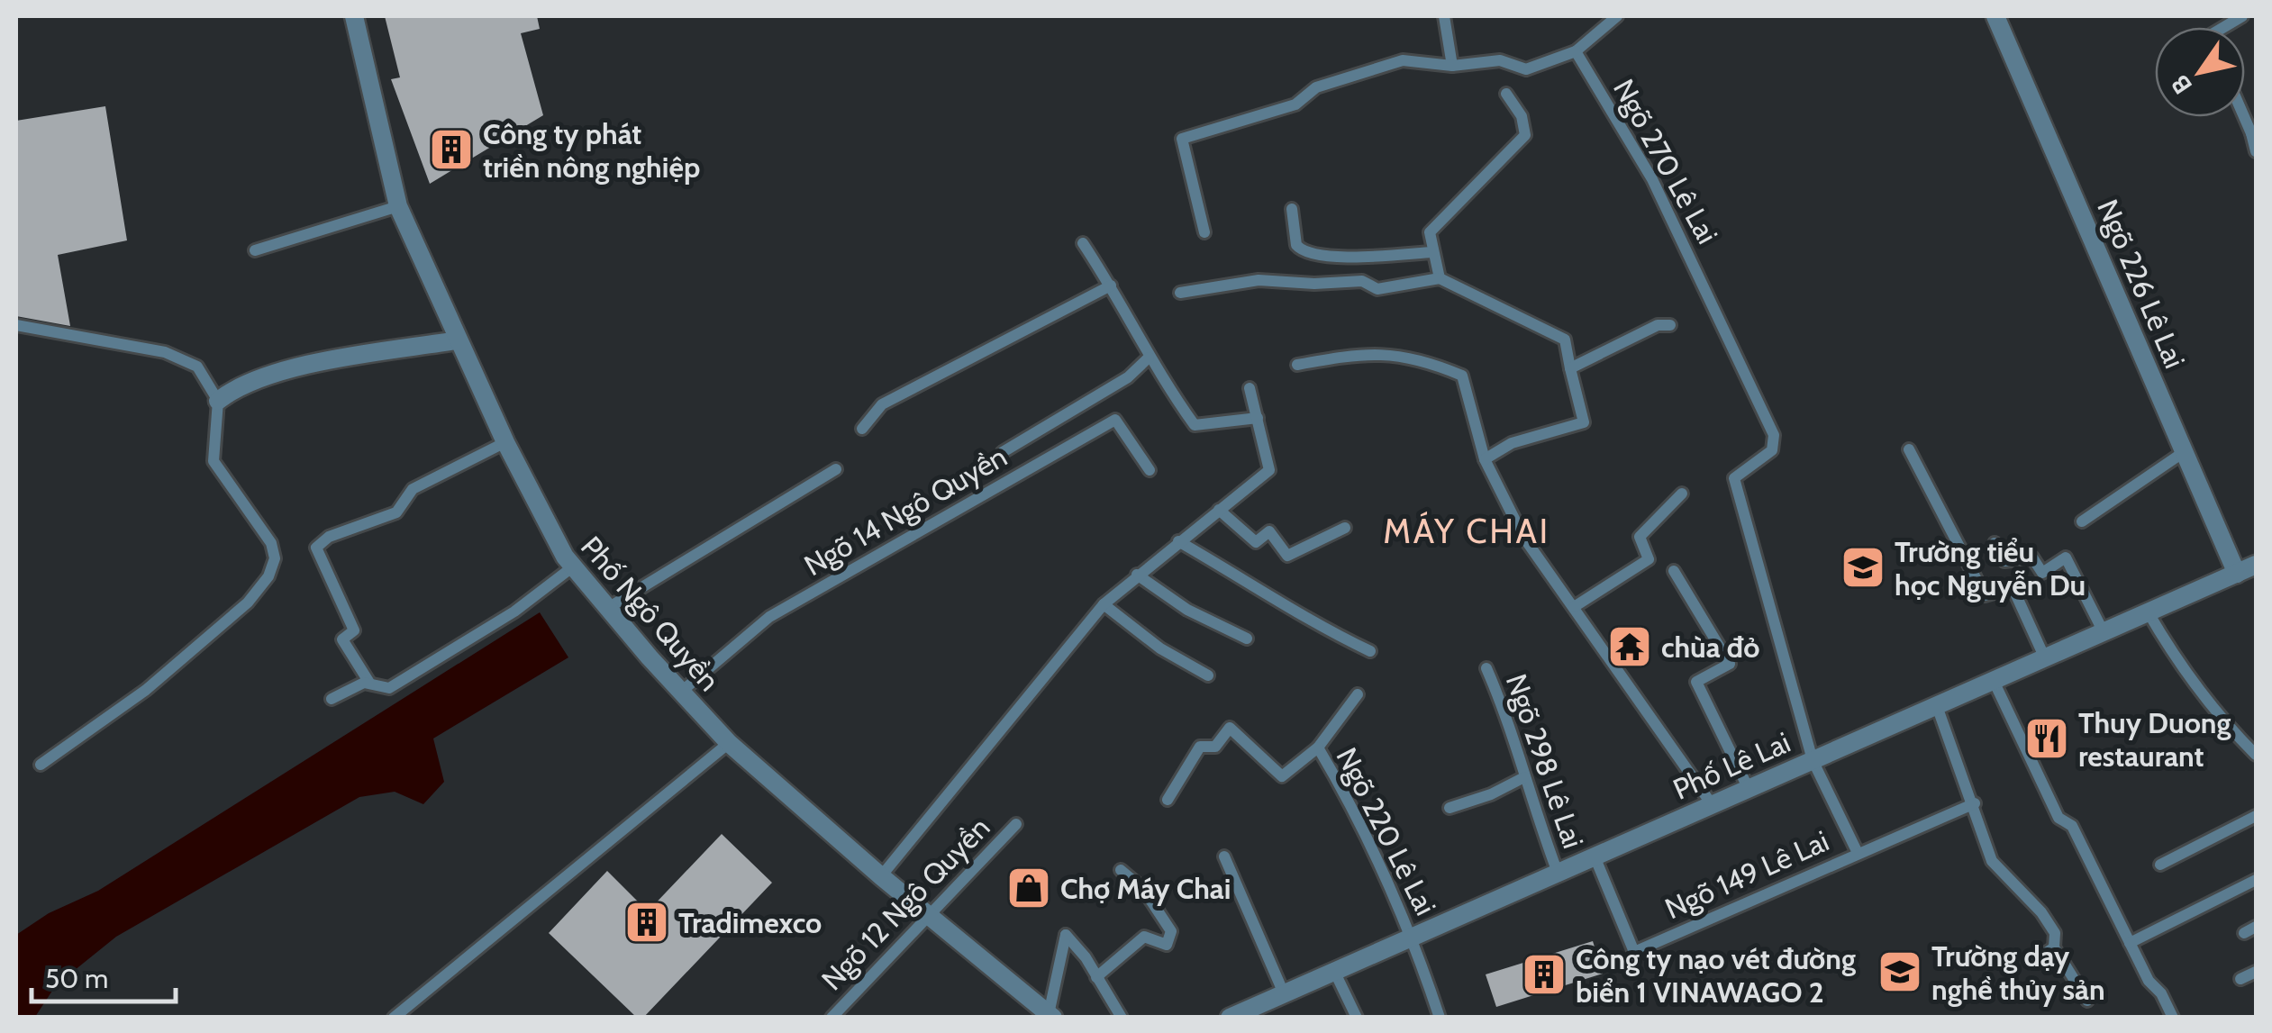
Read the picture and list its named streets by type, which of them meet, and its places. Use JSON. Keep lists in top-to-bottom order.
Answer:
{
  "streets": {
    "street": ["Ngõ 226 Lê Lai", "Phố Ngô Quyền", "Phố Lê Lai"],
    "lane": [
      "Ngõ 270 Lê Lai",
      "Ngõ 14 Ngô Quyền",
      "Ngõ 298 Lê Lai",
      "Ngõ 220 Lê Lai",
      "Ngõ 149 Lê Lai",
      "Ngõ 12 Ngô Quyền"
    ]
  },
  "crossings": [
    ["Ngõ 270 Lê Lai", "Phố Lê Lai"],
    ["Ngõ 226 Lê Lai", "Phố Lê Lai"],
    ["Ngõ 14 Ngô Quyền", "Phố Ngô Quyền"],
    ["Phố Ngô Quyền", "Ngõ 12 Ngô Quyền"],
    ["Ngõ 298 Lê Lai", "Phố Lê Lai"],
    ["Phố Lê Lai", "Ngõ 220 Lê Lai"],
    ["Phố Lê Lai", "Ngõ 149 Lê Lai"]
  ],
  "districts": ["MÁY CHAI"],
  "places": {
    "building": ["Công ty phát triền nông nghiệp", "Tradimexco", "Công ty nạo vét đường biển 1 VINAWAGO 2"],
    "school or university": ["Trường tiểu học Nguyễn Du", "Trường dạy nghề thủy sản"],
    "temple": ["chùa đỏ"],
    "restaurant": ["Thuy Duong restaurant"],
    "shop": ["Chợ Máy Chai"]
  },
  "scale_bar": "50 m",
  "north": "bottom left"
}
